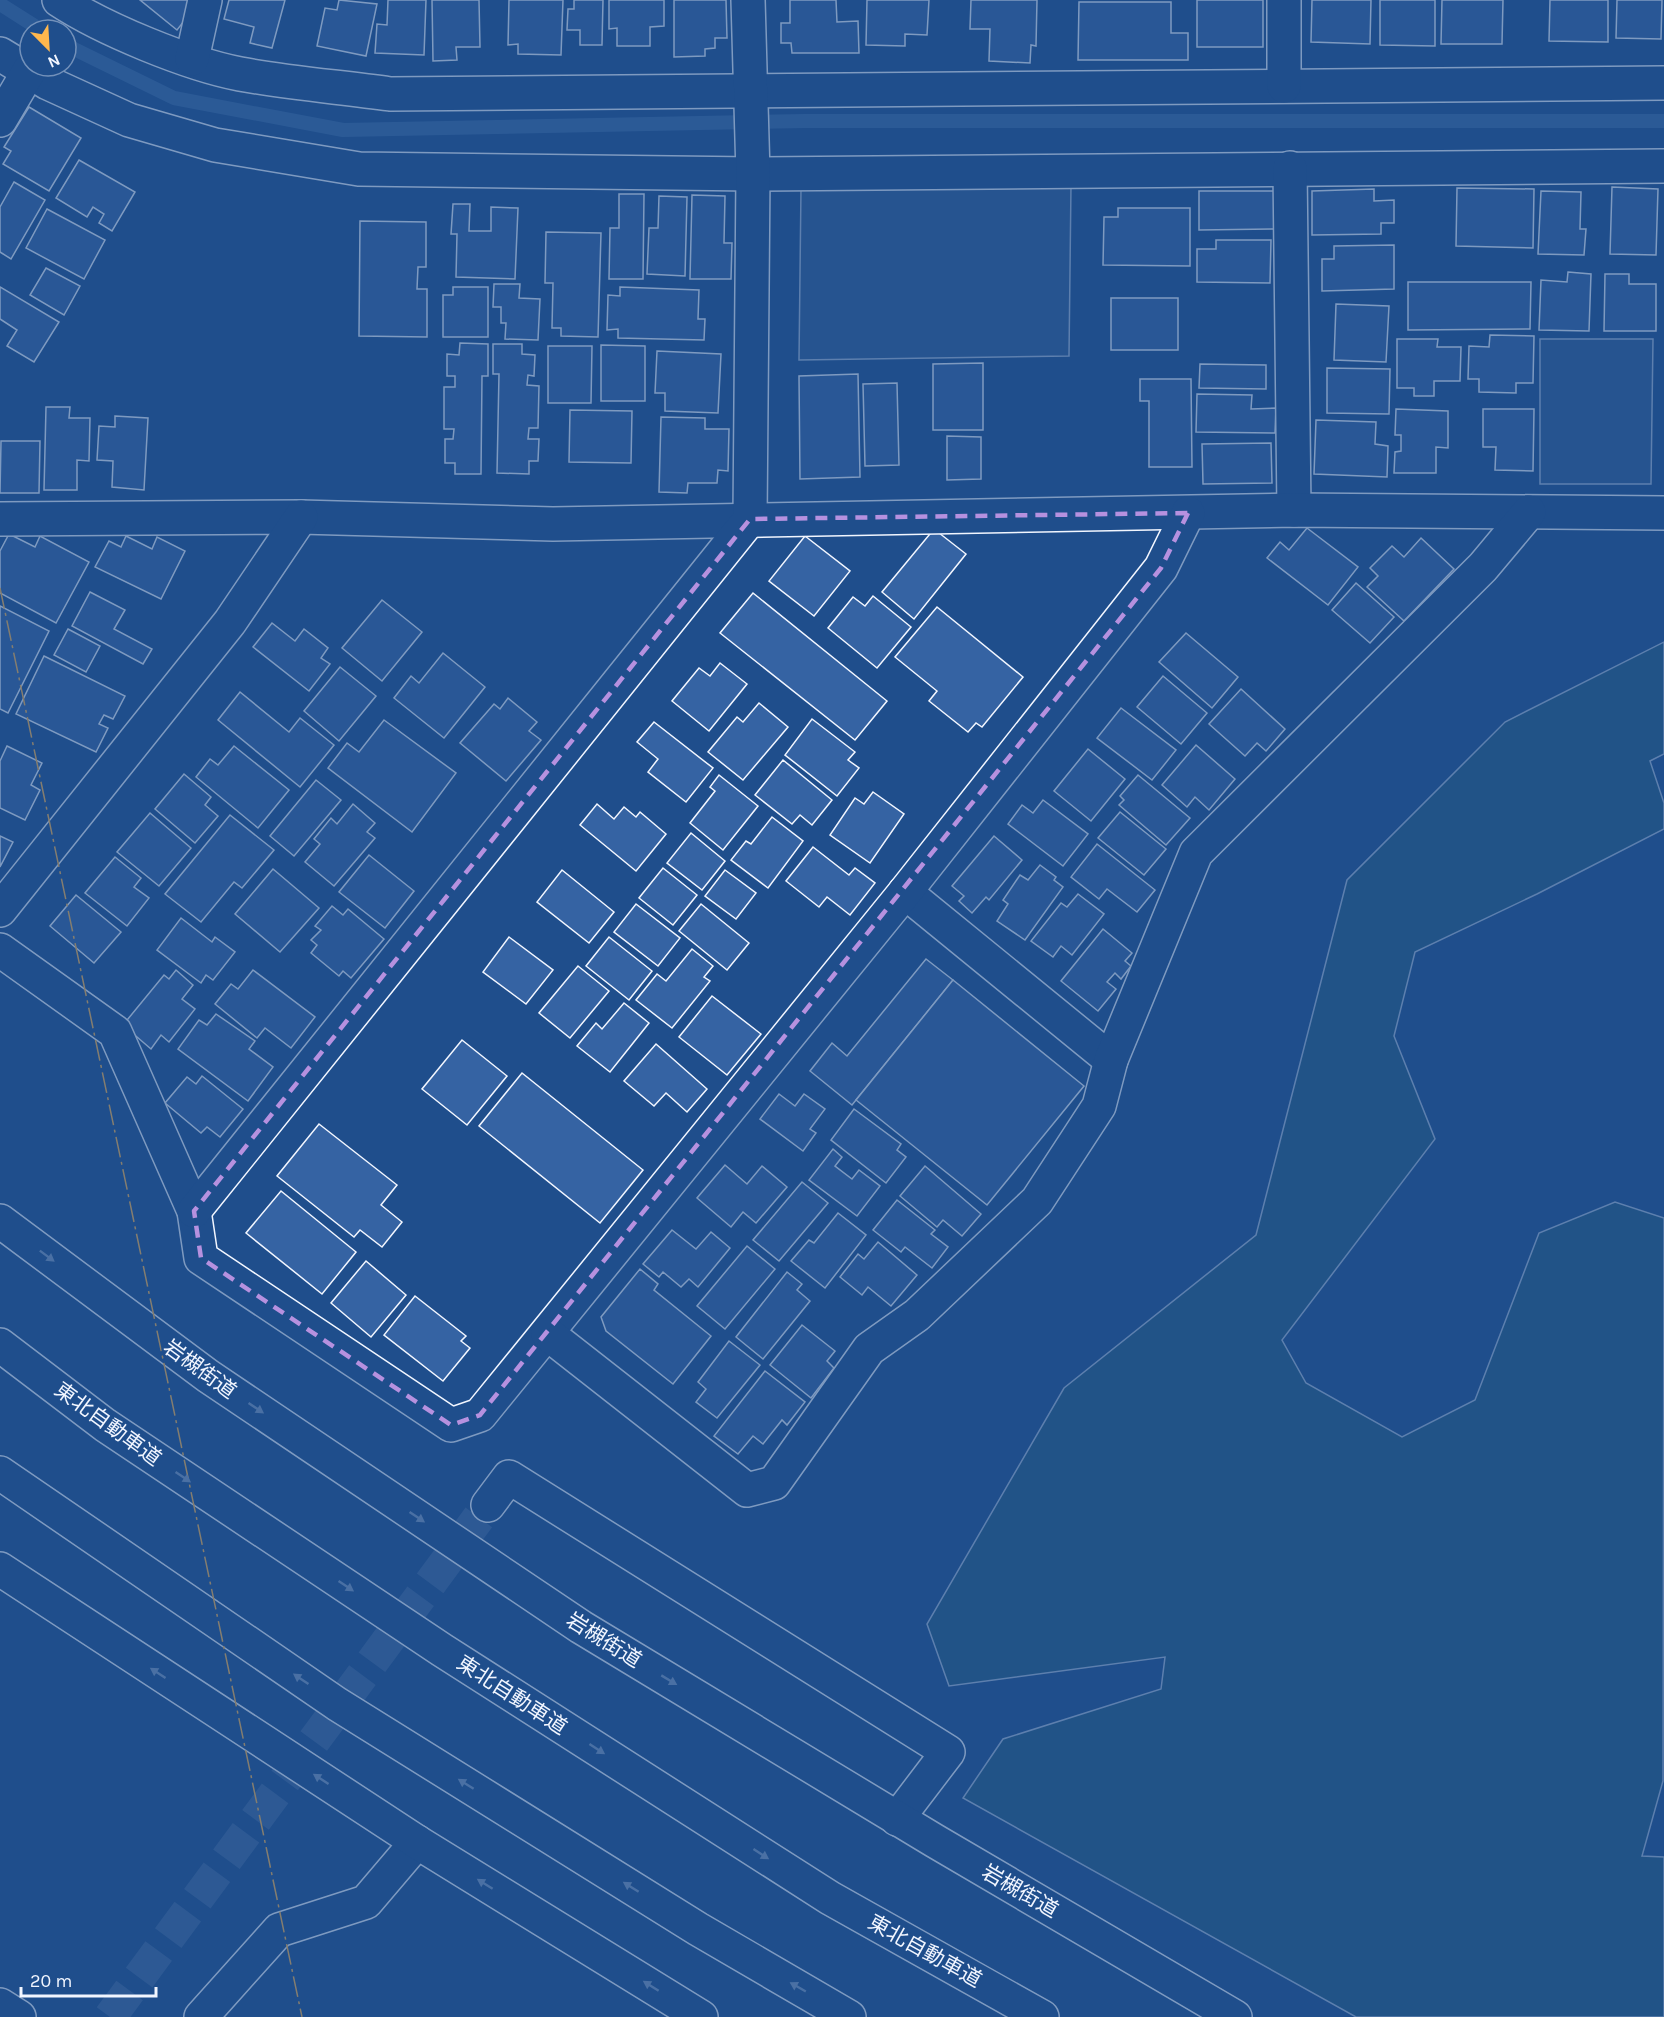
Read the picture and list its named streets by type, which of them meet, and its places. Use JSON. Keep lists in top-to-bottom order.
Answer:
{
  "streets": {
    "main road": ["岩槻街道", "東北自動車道"]
  },
  "scale_bar": "20 m",
  "north": "bottom right"
}
